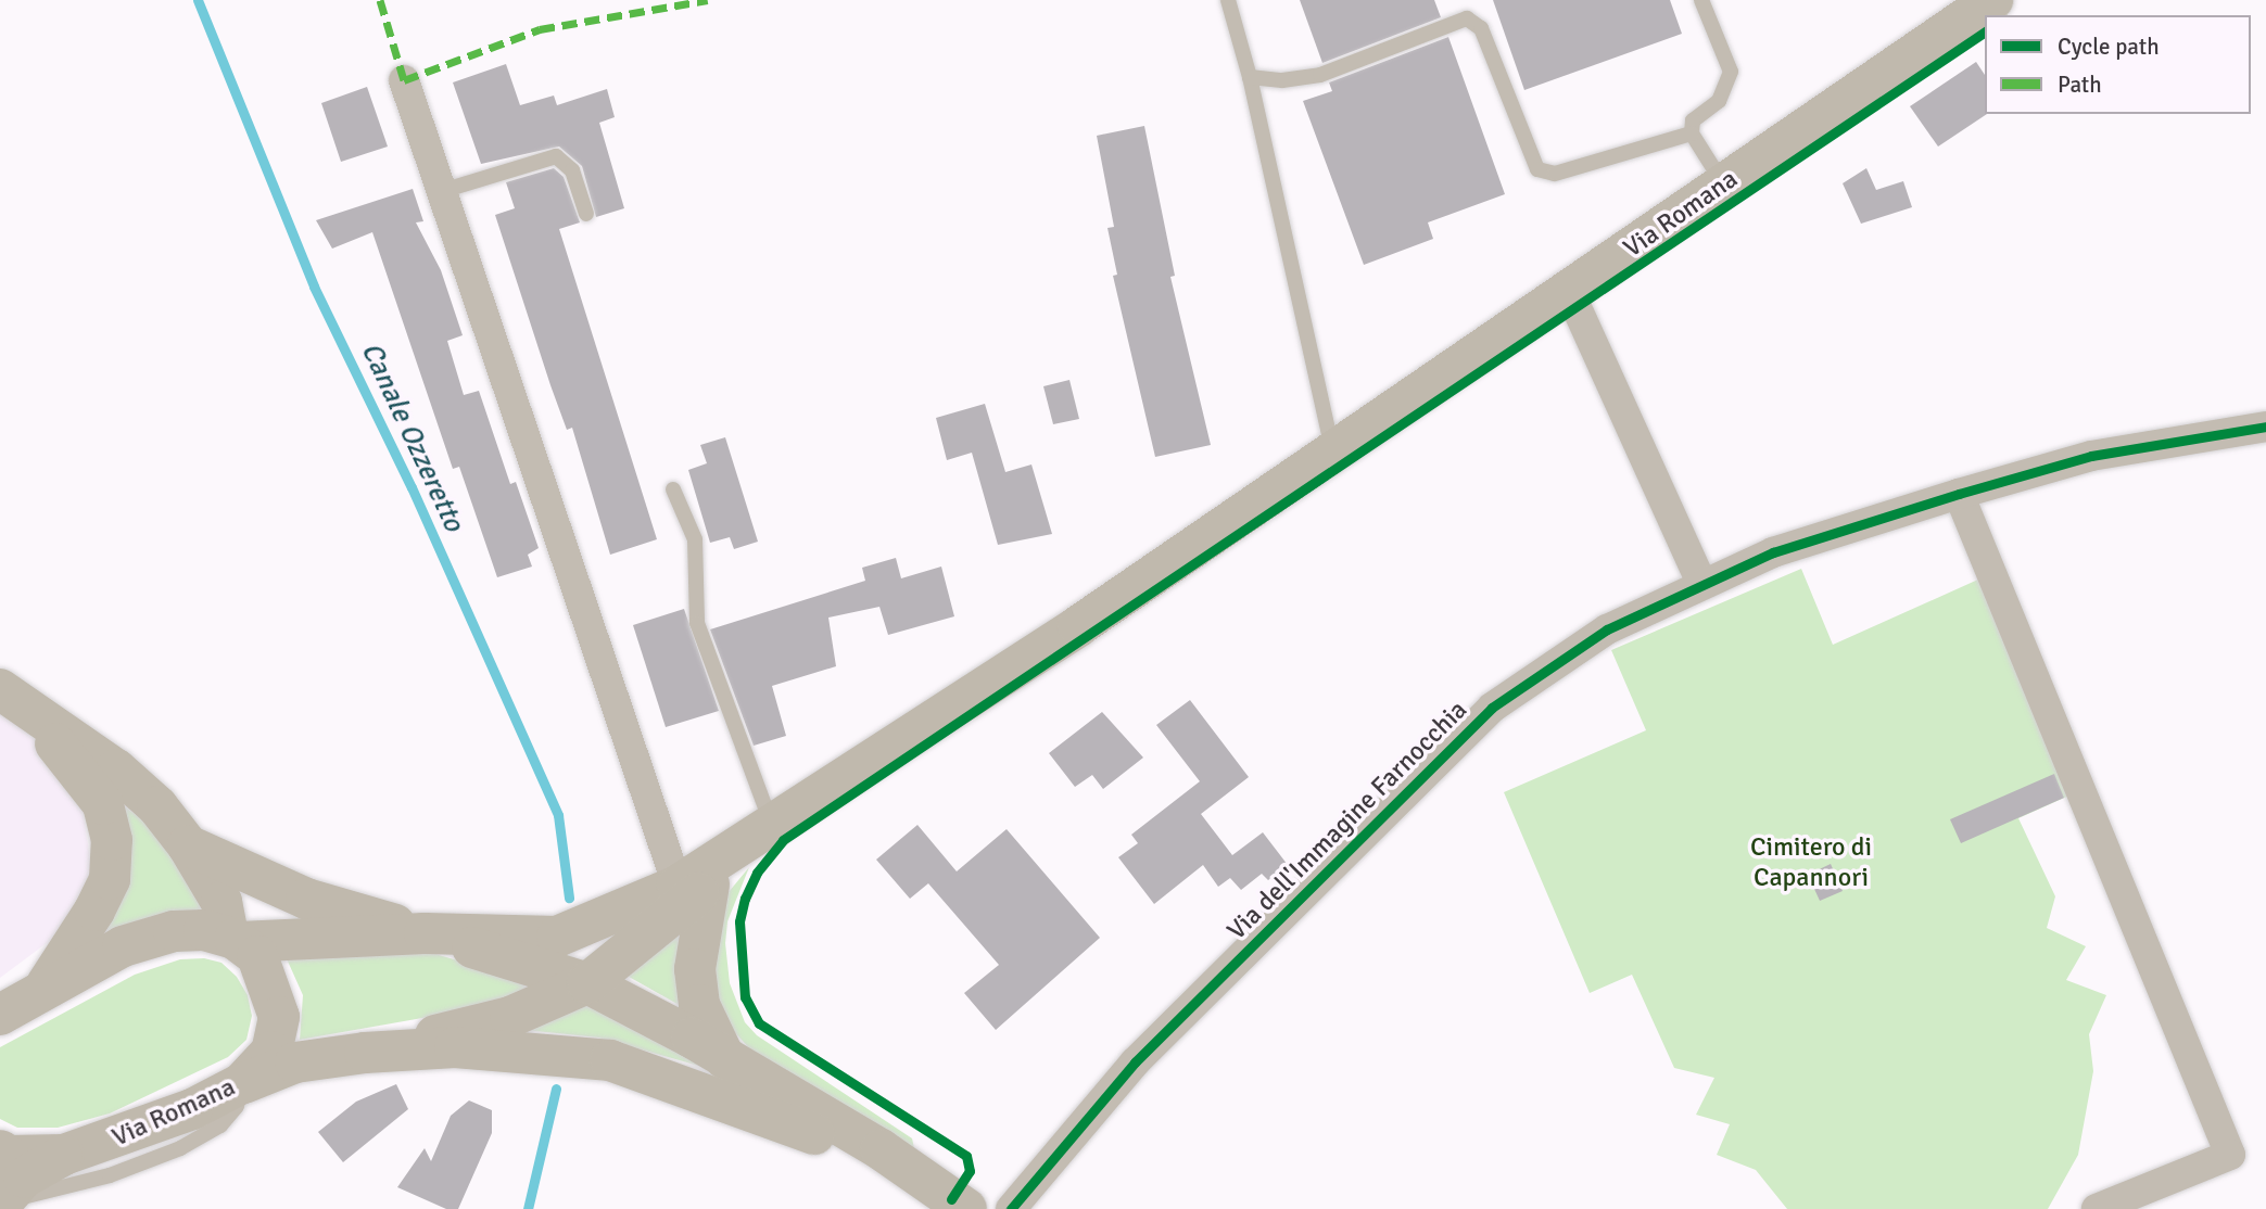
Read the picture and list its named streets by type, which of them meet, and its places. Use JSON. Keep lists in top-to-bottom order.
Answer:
{
  "streets": {
    "street": ["Via Romana", "Via dell'Immagine Farnocchia"]
  },
  "water": ["Canale Ozzeretto"],
  "parks": ["Cimitero di Capannori"],
  "legend": ["Cycle path", "Path"]
}
